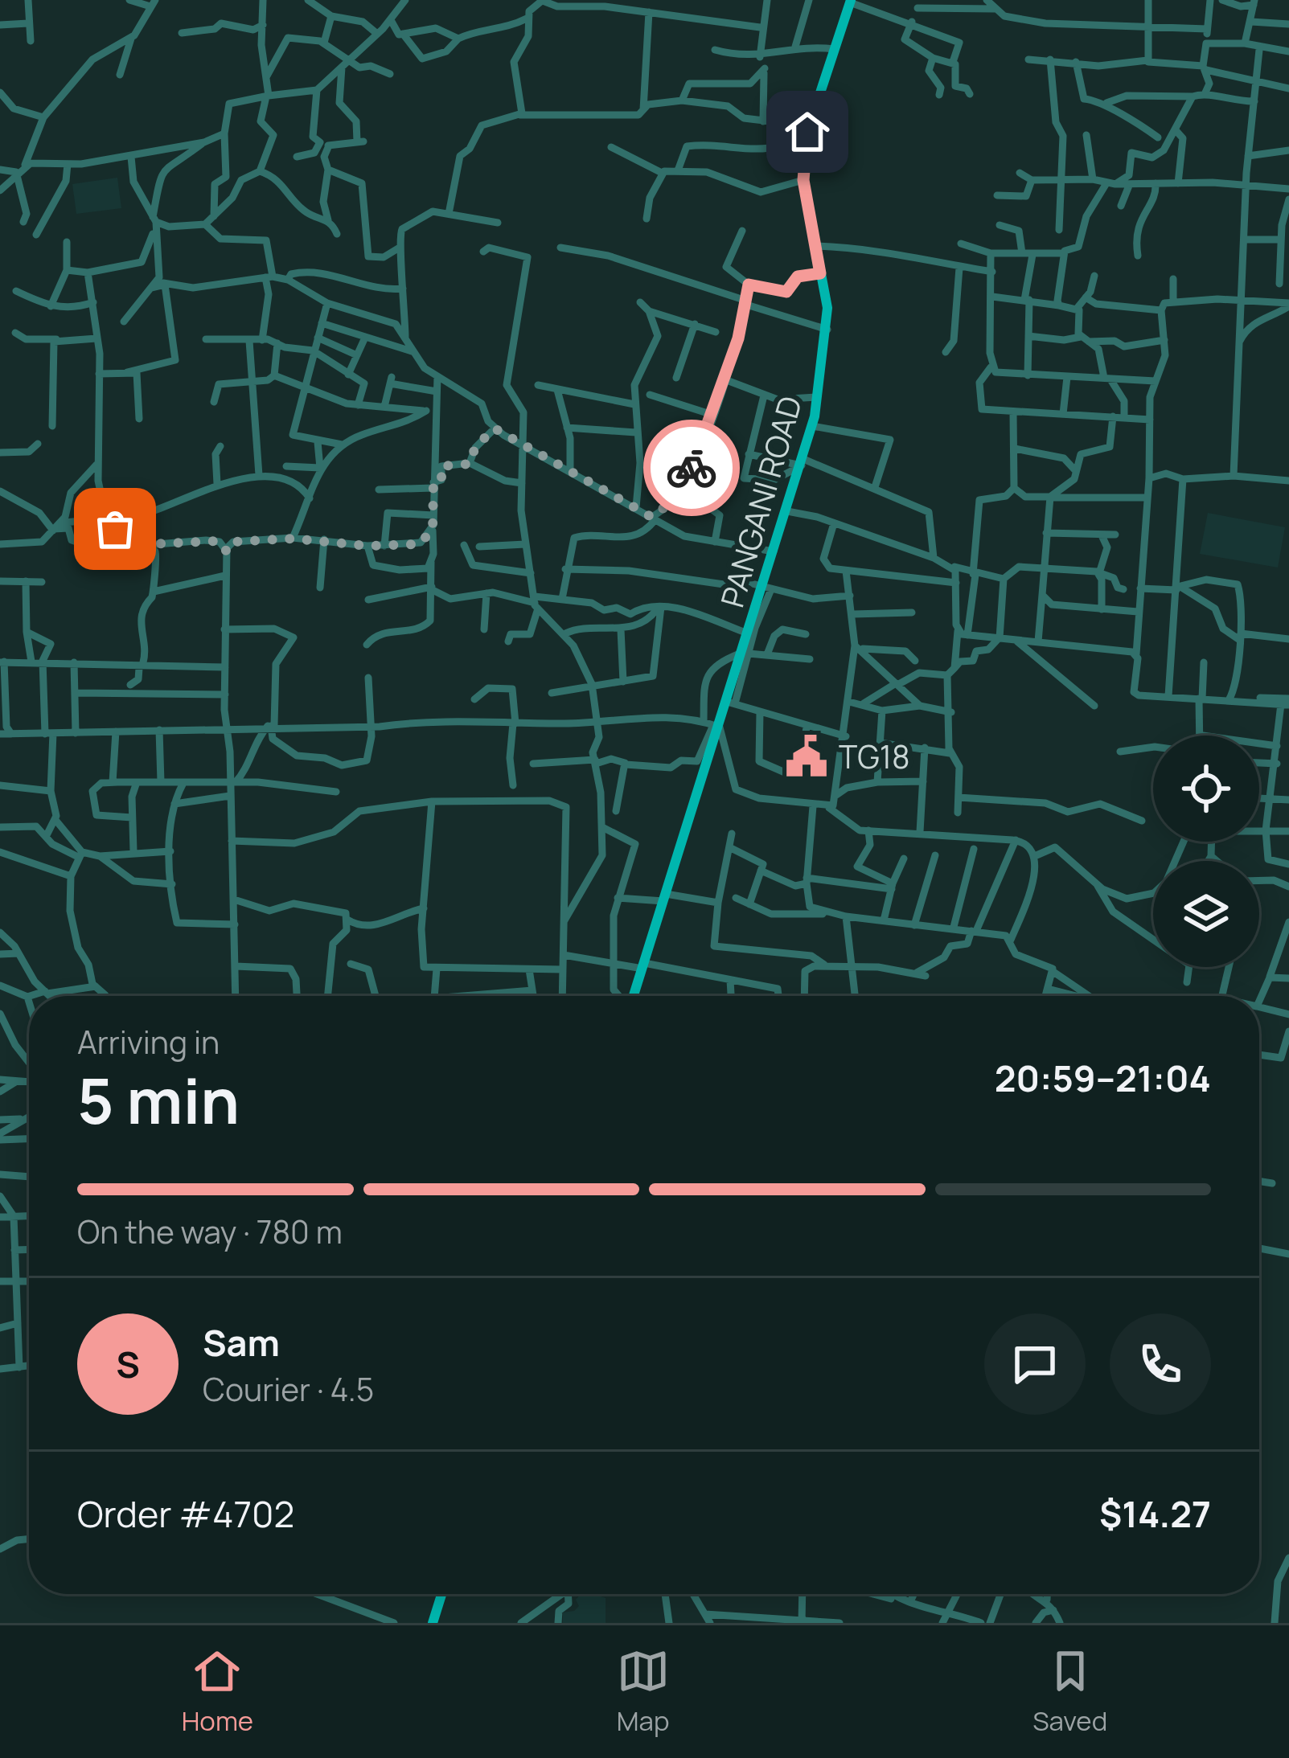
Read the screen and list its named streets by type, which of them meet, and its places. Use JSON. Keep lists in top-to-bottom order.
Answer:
{
  "streets": {
    "main road": ["PANGANI ROAD"]
  },
  "places": {
    "public building": ["TG18"]
  },
  "page": {
    "heading": ["5 min", "Arriving in", "20:59–21:04"],
    "panel": [
      "Sam",
      "Courier · 4.5",
      "Order #4702",
      "$14.27"
    ],
    "bar": "On the way · 780 m",
    "round": "S",
    "tabs": ["Home", "Map", "Saved"]
  }
}
